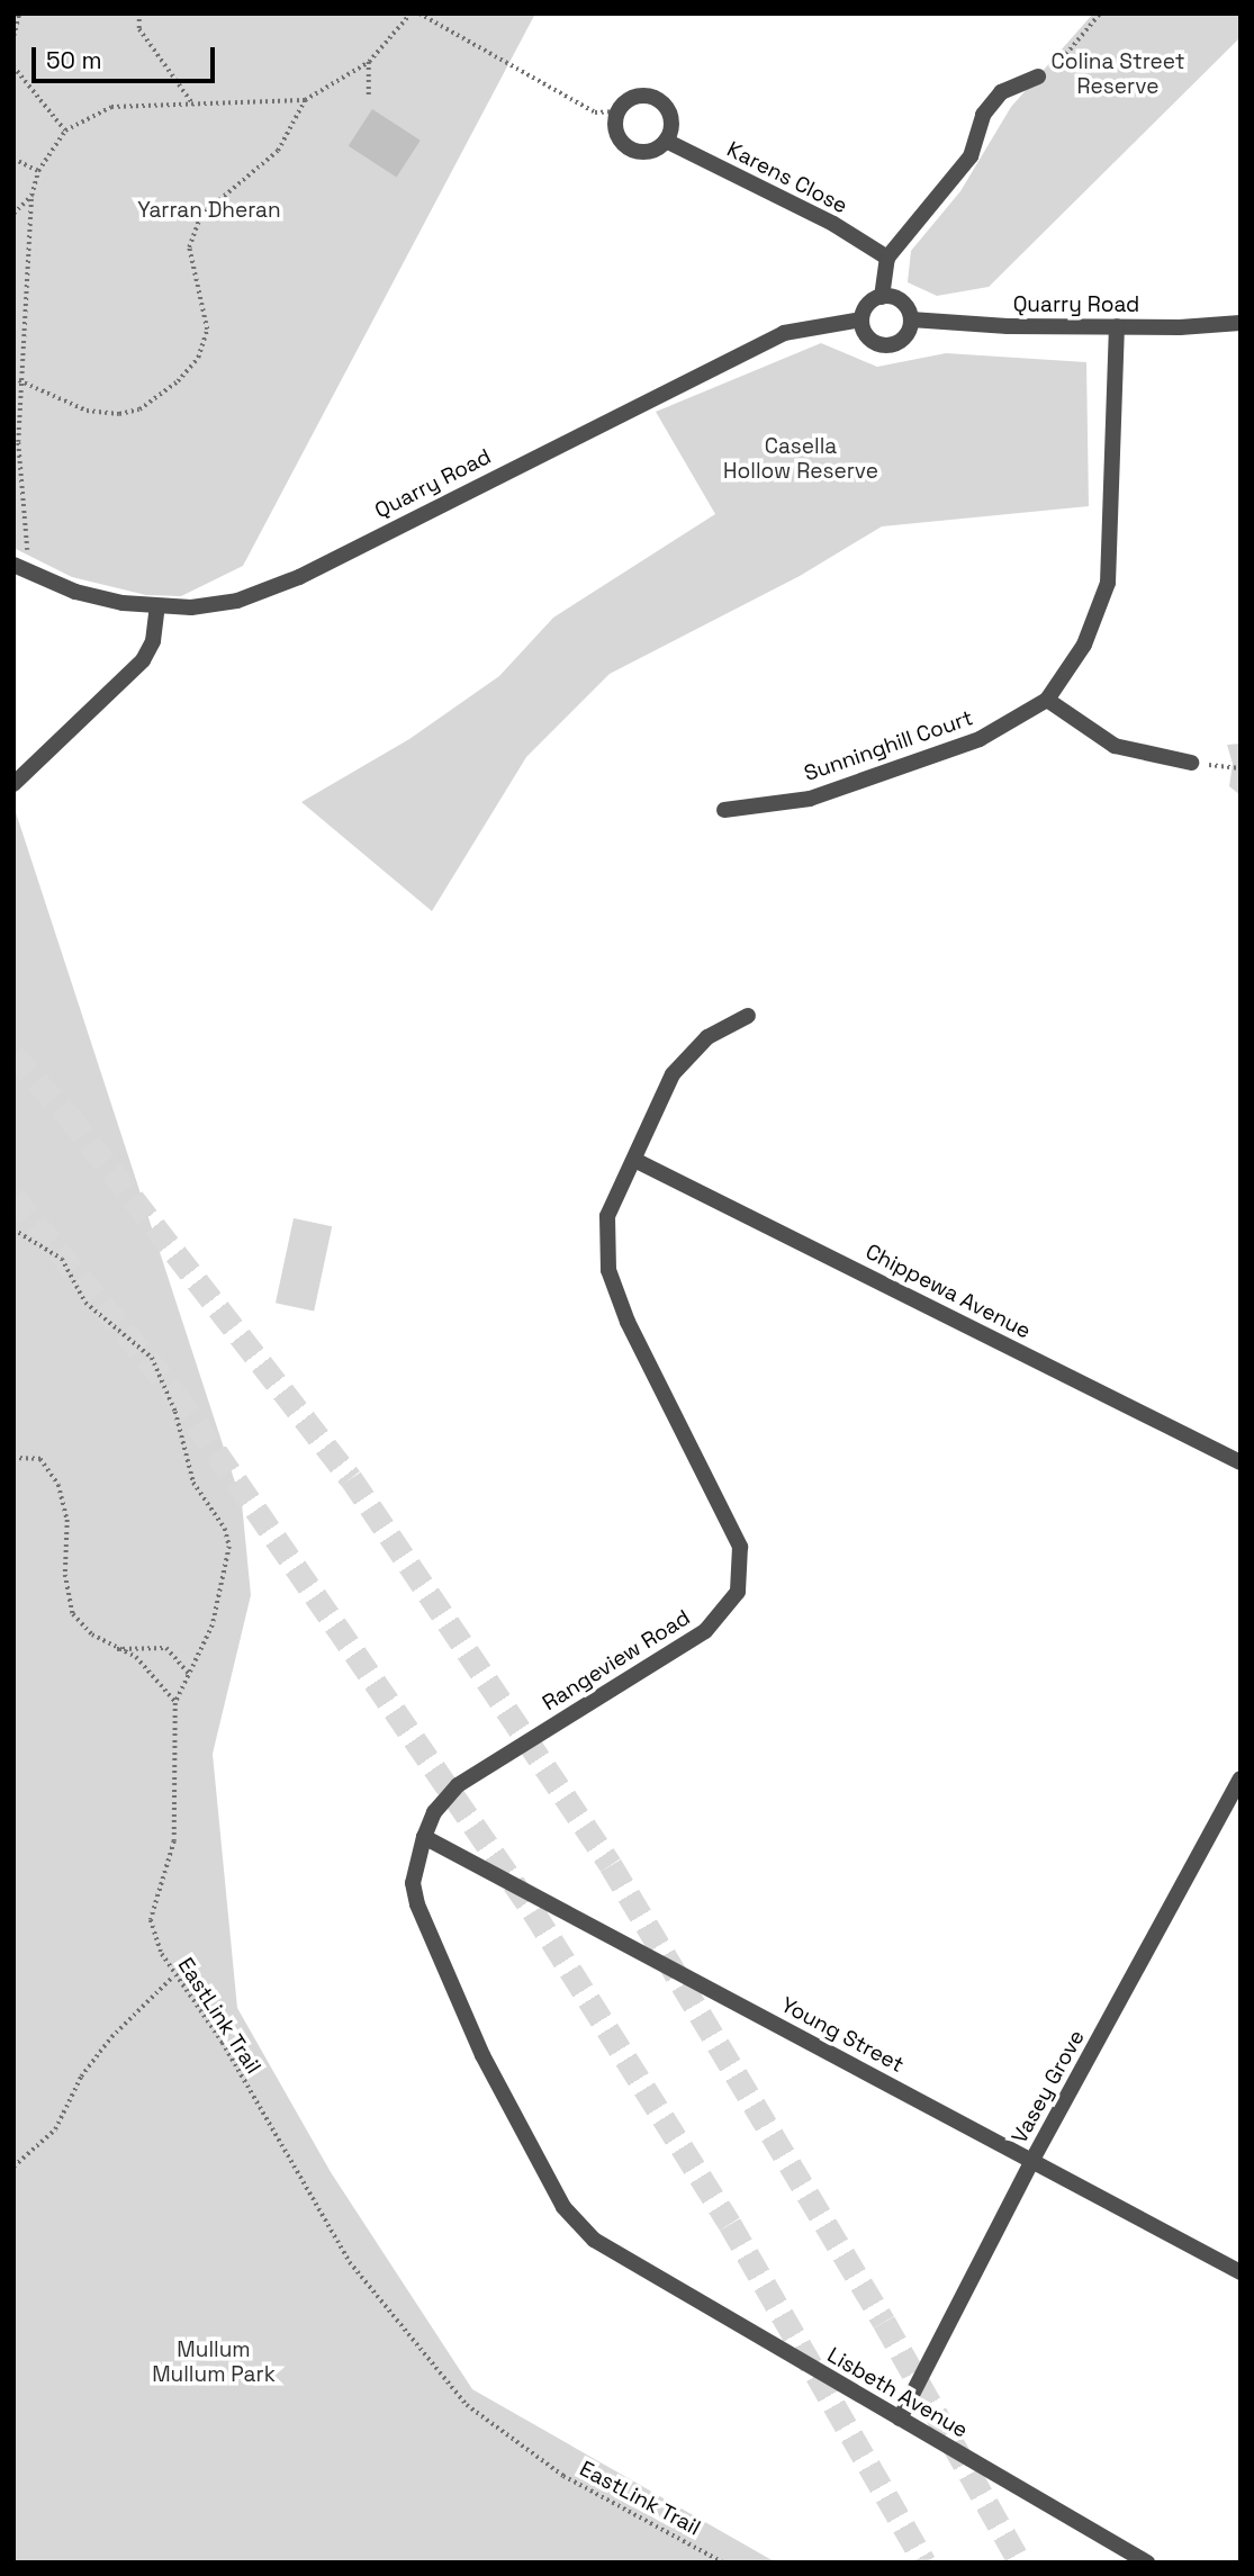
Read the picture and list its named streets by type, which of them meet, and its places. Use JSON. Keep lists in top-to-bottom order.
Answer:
{
  "streets": {
    "street": [
      "Karens Close",
      "Quarry Road",
      "Sunninghill Court",
      "Chippewa Avenue",
      "Rangeview Road",
      "Young Street",
      "Vasey Grove",
      "Lisbeth Avenue"
    ],
    "path": ["EastLink Trail"]
  },
  "crossings": [
    ["Quarry Road", "Sunninghill Court"],
    ["Chippewa Avenue", "Rangeview Road"],
    ["Rangeview Road", "Young Street"],
    ["Rangeview Road", "Lisbeth Avenue"],
    ["Young Street", "Vasey Grove"],
    ["Vasey Grove", "Lisbeth Avenue"]
  ],
  "parks": [
    "Colina Street Reserve",
    "Yarran Dheran",
    "Casella Hollow Reserve",
    "Mullum Mullum Park"
  ],
  "scale_bar": "50 m"
}
